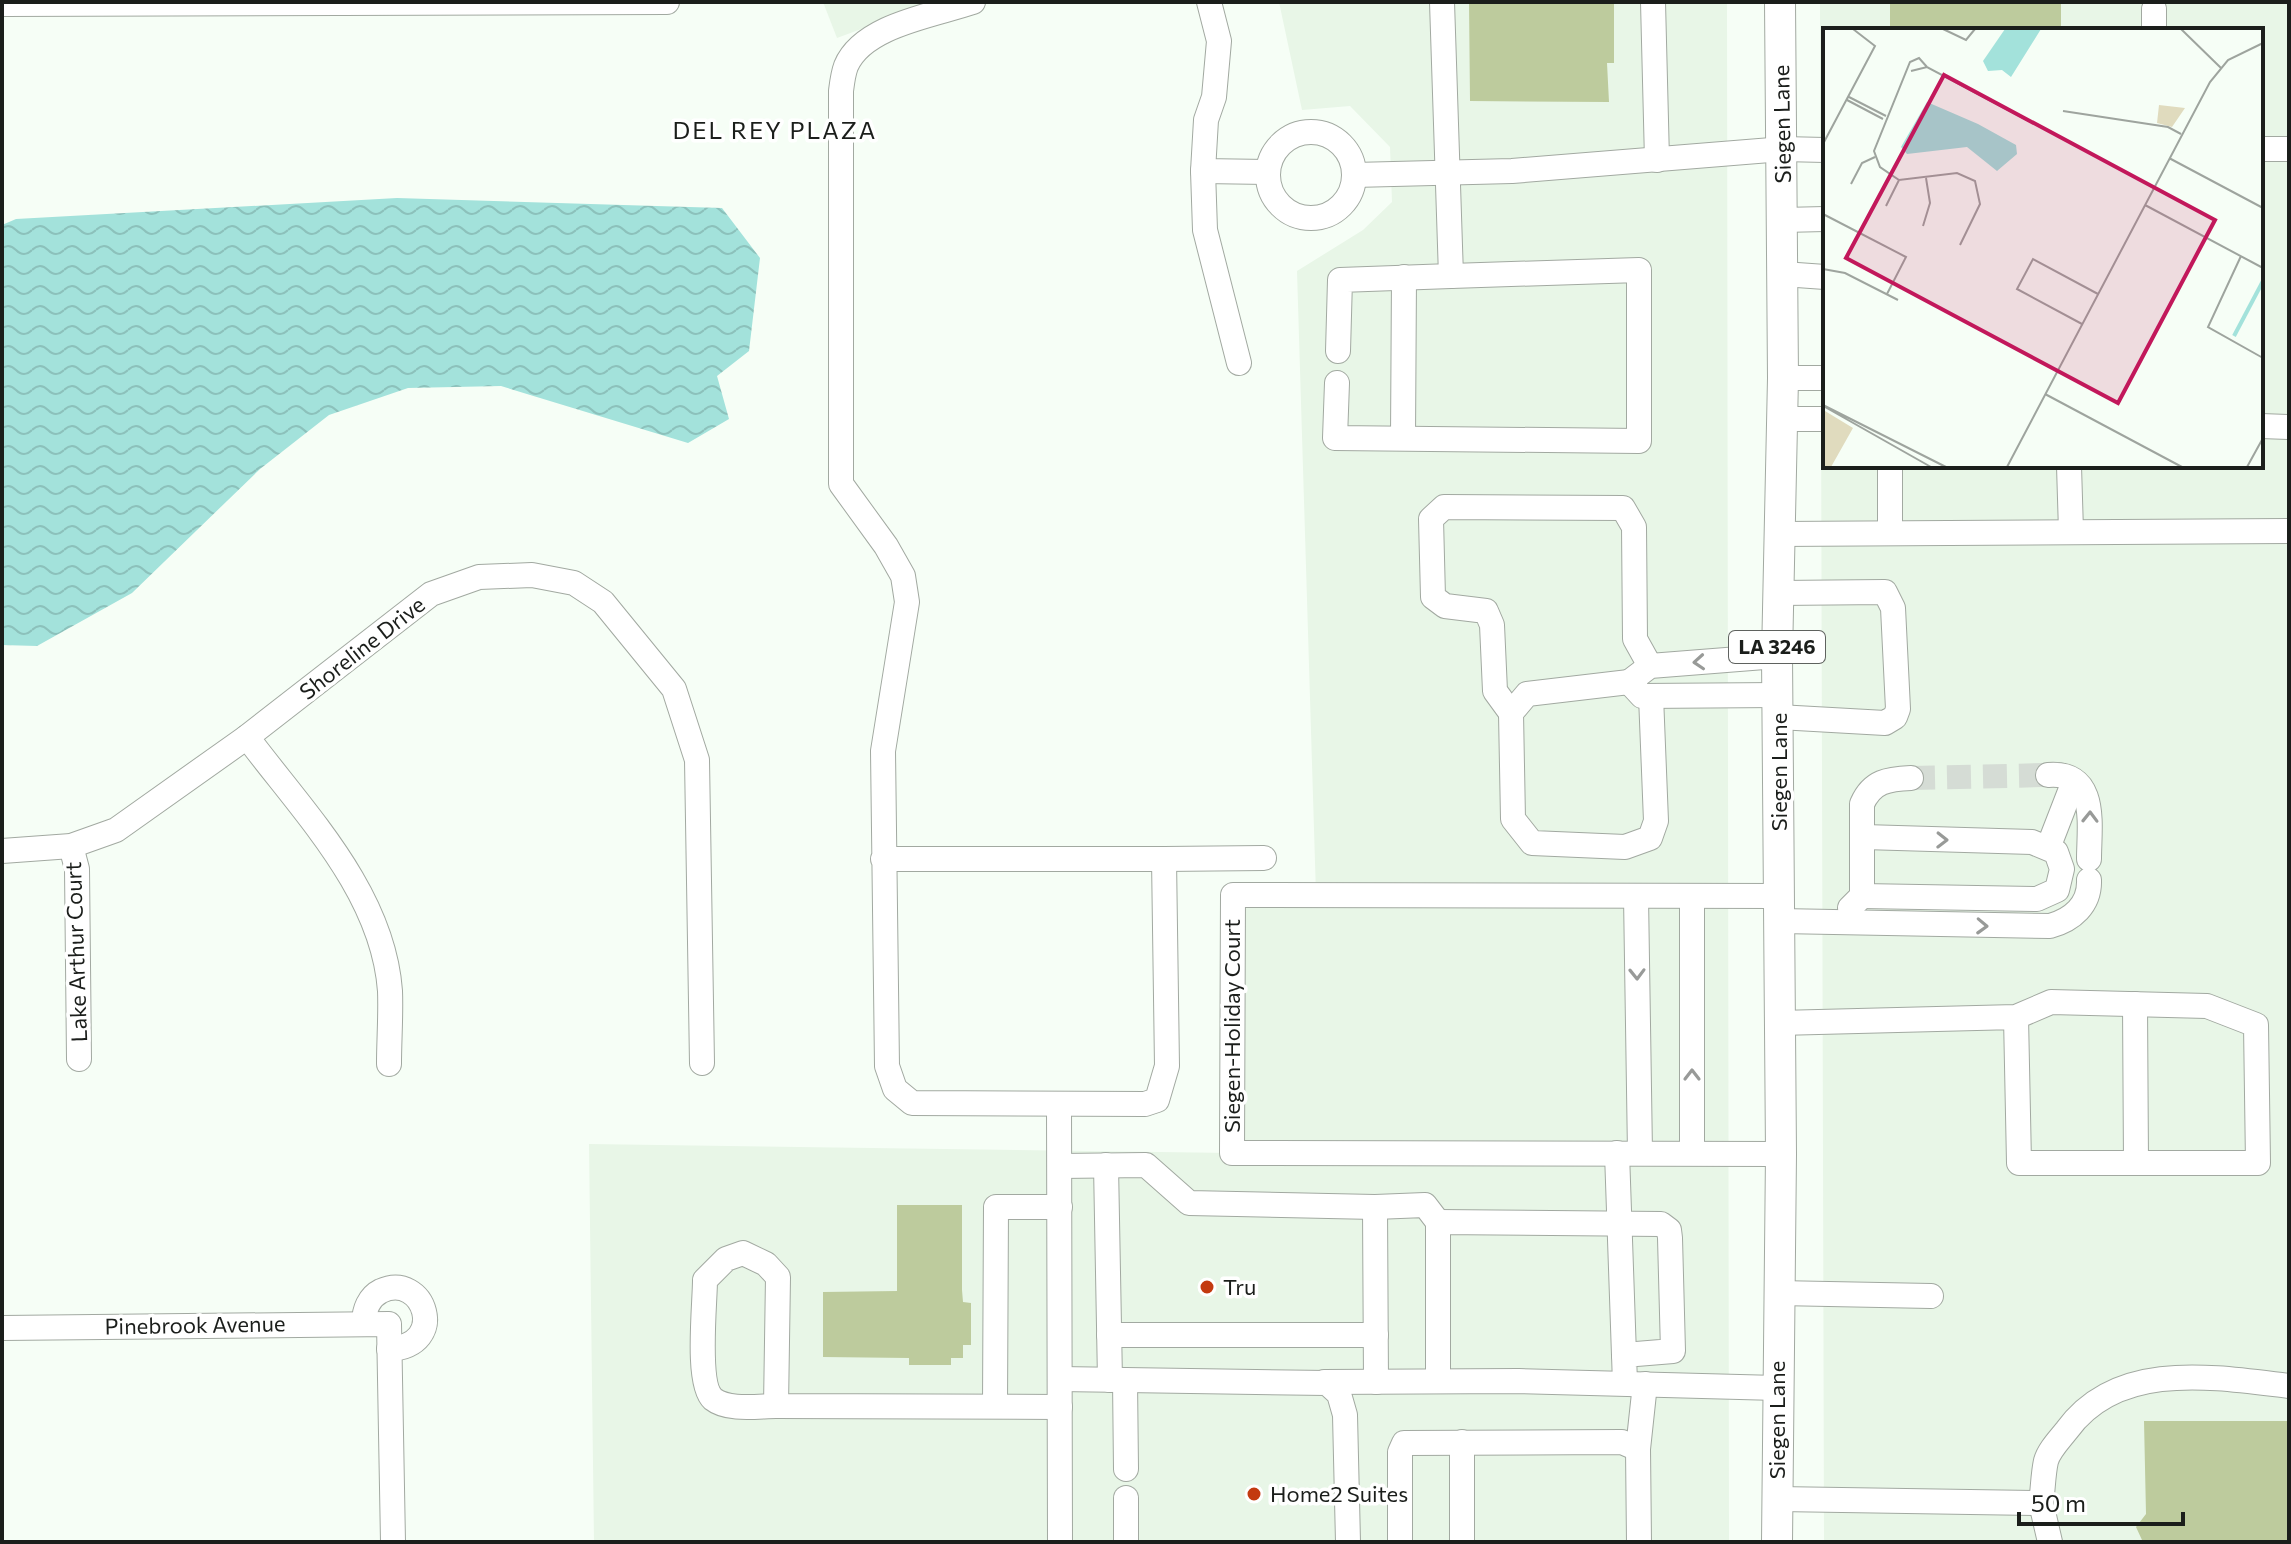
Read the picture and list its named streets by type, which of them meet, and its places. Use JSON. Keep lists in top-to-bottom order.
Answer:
{
  "streets": {
    "main road": ["Siegen Lane", "LA 3246"],
    "street": [
      "Shoreline Drive",
      "Lake Arthur Court",
      "Siegen-Holiday Court",
      "Pinebrook Avenue"
    ]
  },
  "crossings": [
    ["Siegen Lane", "Siegen-Holiday Court"],
    ["Shoreline Drive", "Lake Arthur Court"]
  ],
  "districts": ["DEL REY PLAZA"],
  "places": ["Tru", "Home2 Suites"],
  "scale_bar": "50 m"
}
